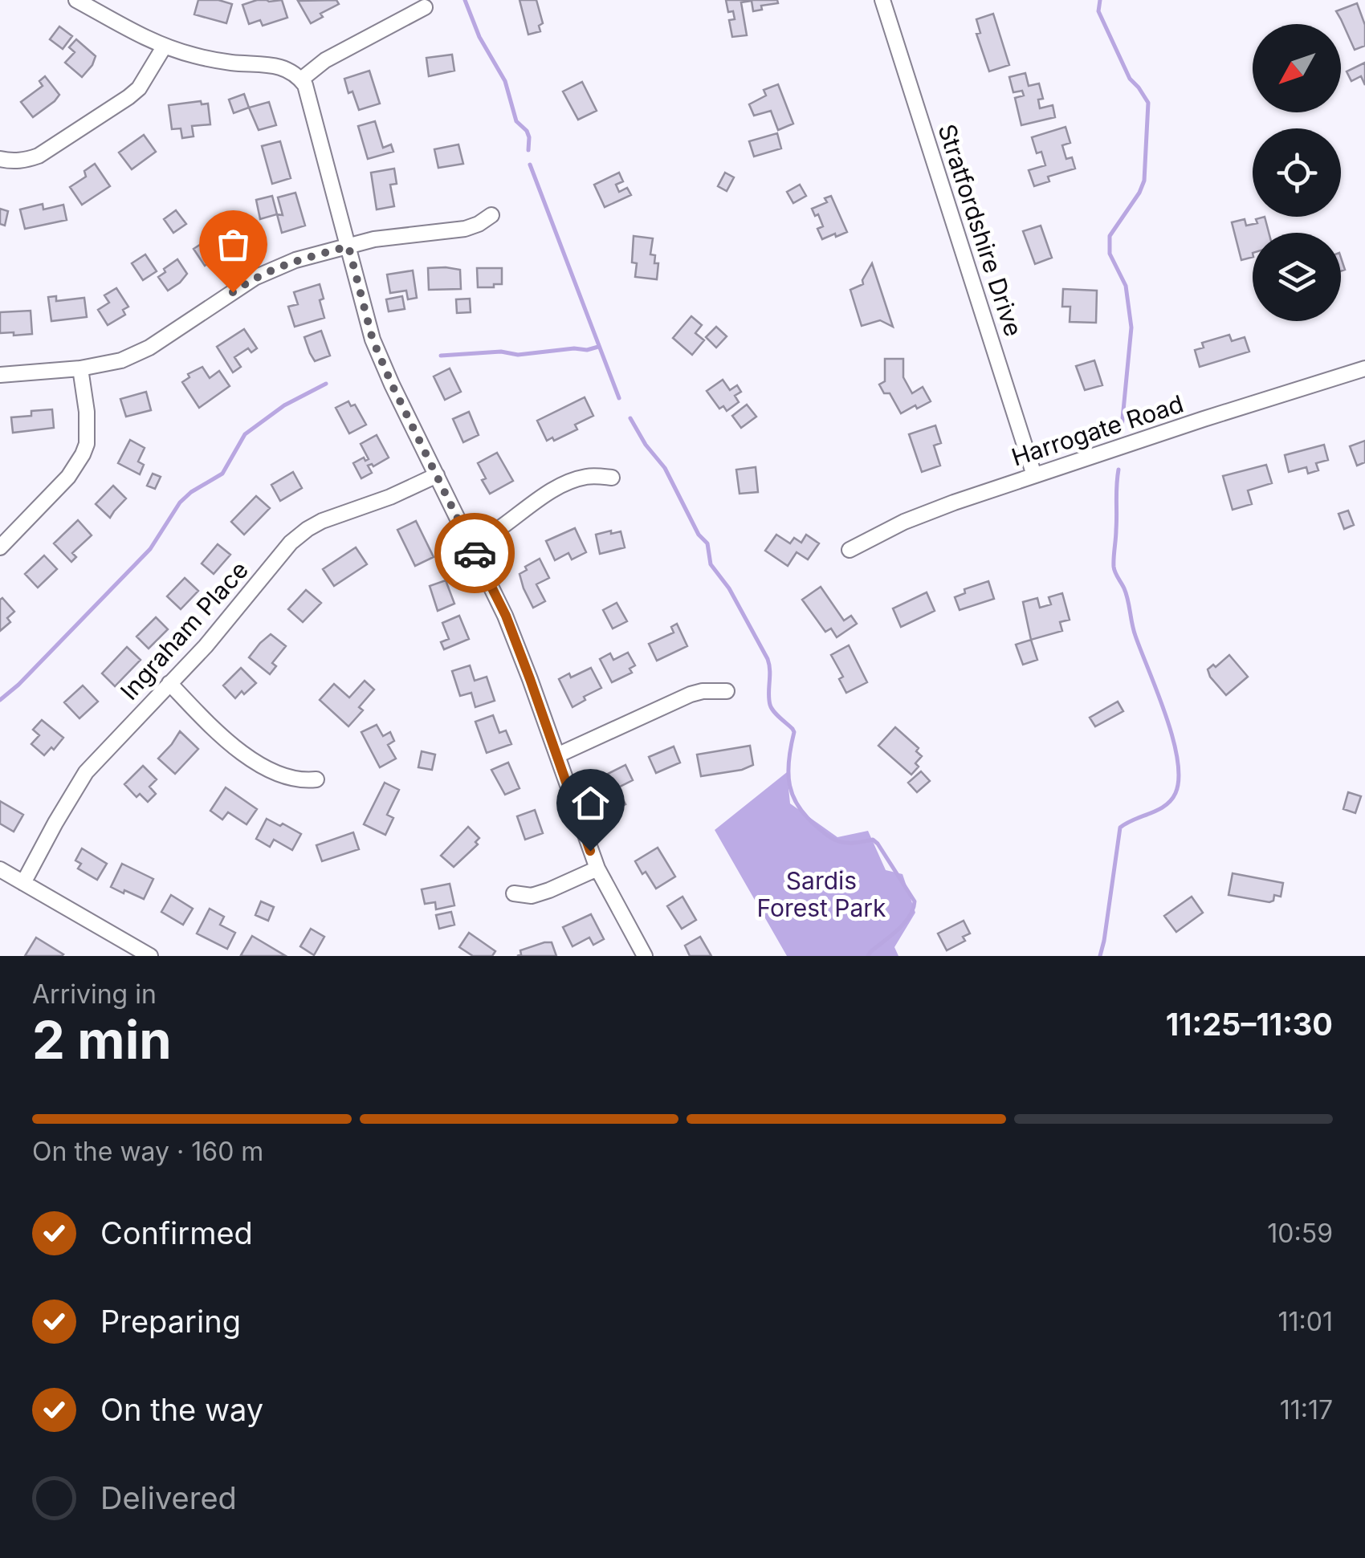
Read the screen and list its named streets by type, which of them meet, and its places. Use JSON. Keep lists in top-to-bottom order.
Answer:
{
  "streets": {
    "street": ["Stratfordshire Drive", "Harrogate Road", "Ingraham Place"]
  },
  "crossings": [
    ["Stratfordshire Drive", "Harrogate Road"]
  ],
  "parks": ["Sardis Forest Park"],
  "north": "bottom left",
  "page": {
    "heading": ["2 min", "Arriving in", "11:25–11:30"],
    "bar": "On the way · 160 m",
    "list": [
      ["Confirmed", "10:59"],
      ["Preparing", "11:01"],
      ["On the way", "11:17"],
      "Delivered"
    ]
  }
}
